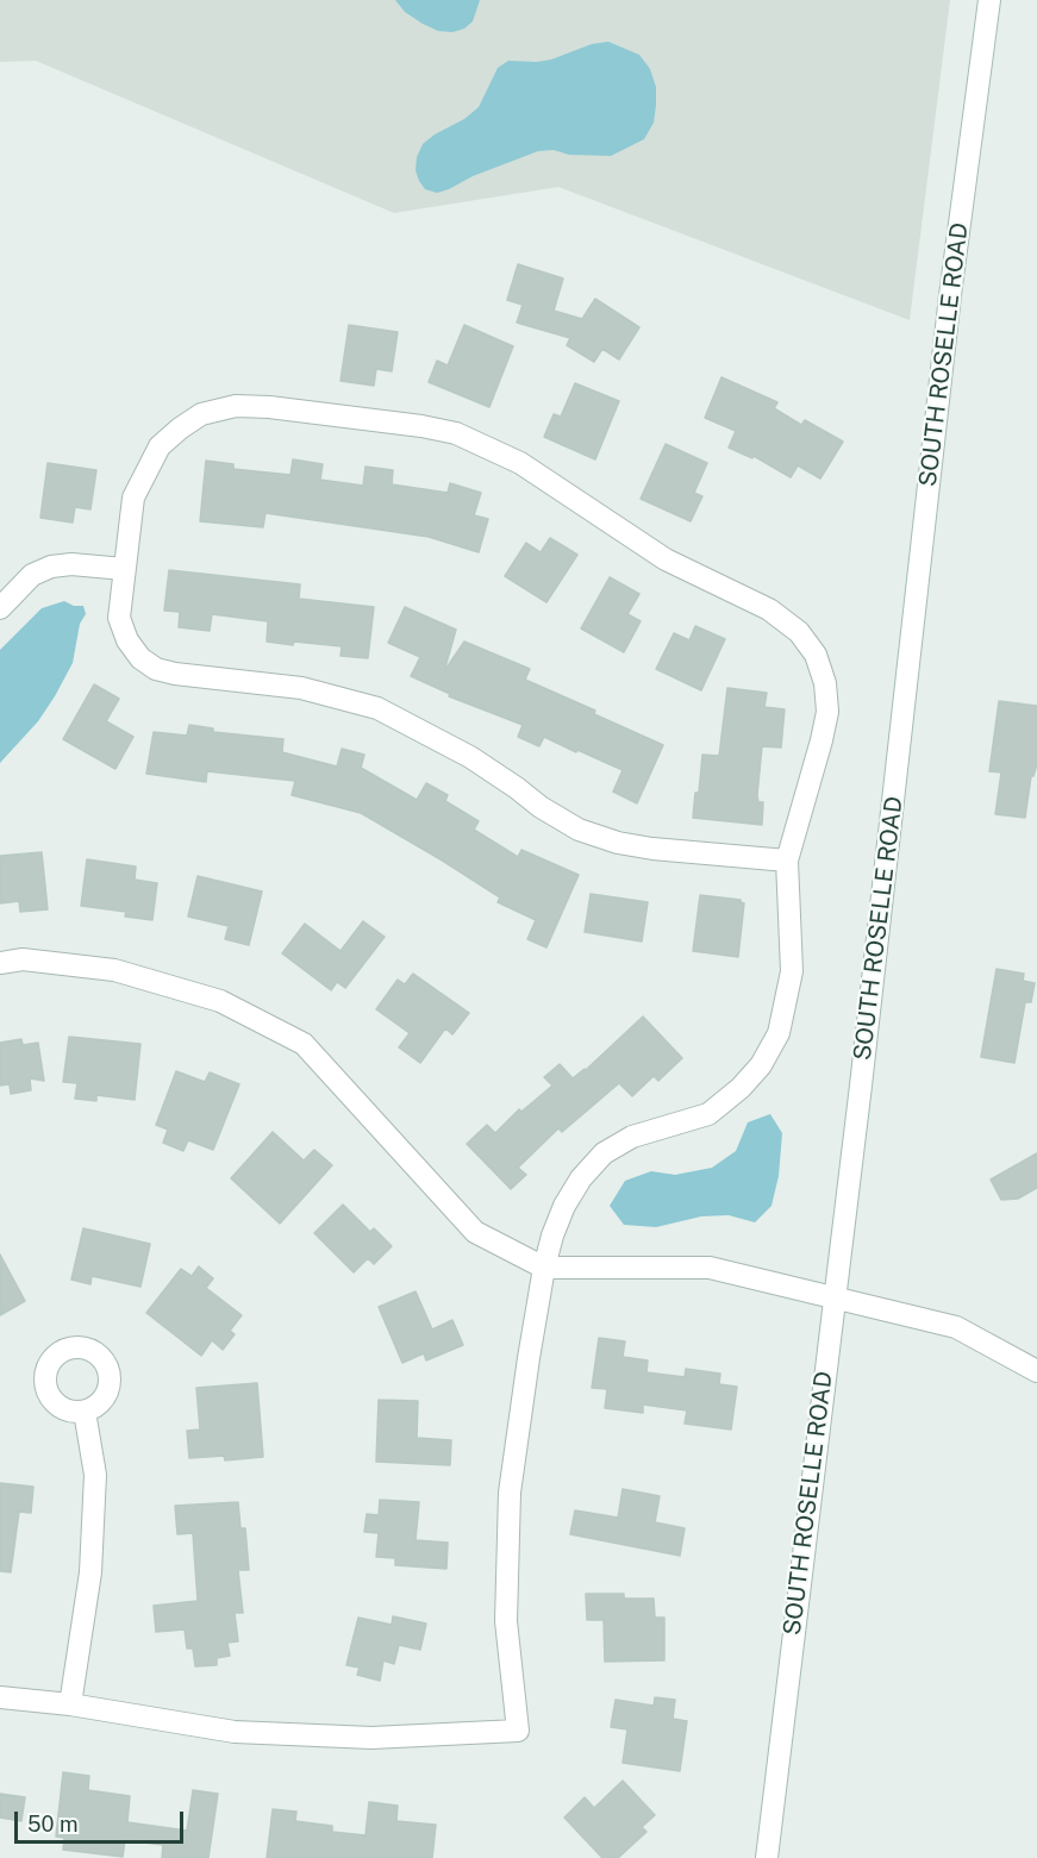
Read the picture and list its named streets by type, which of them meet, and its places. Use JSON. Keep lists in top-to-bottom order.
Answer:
{
  "streets": {
    "street": ["SOUTH ROSELLE ROAD"]
  },
  "scale_bar": "50 m"
}
